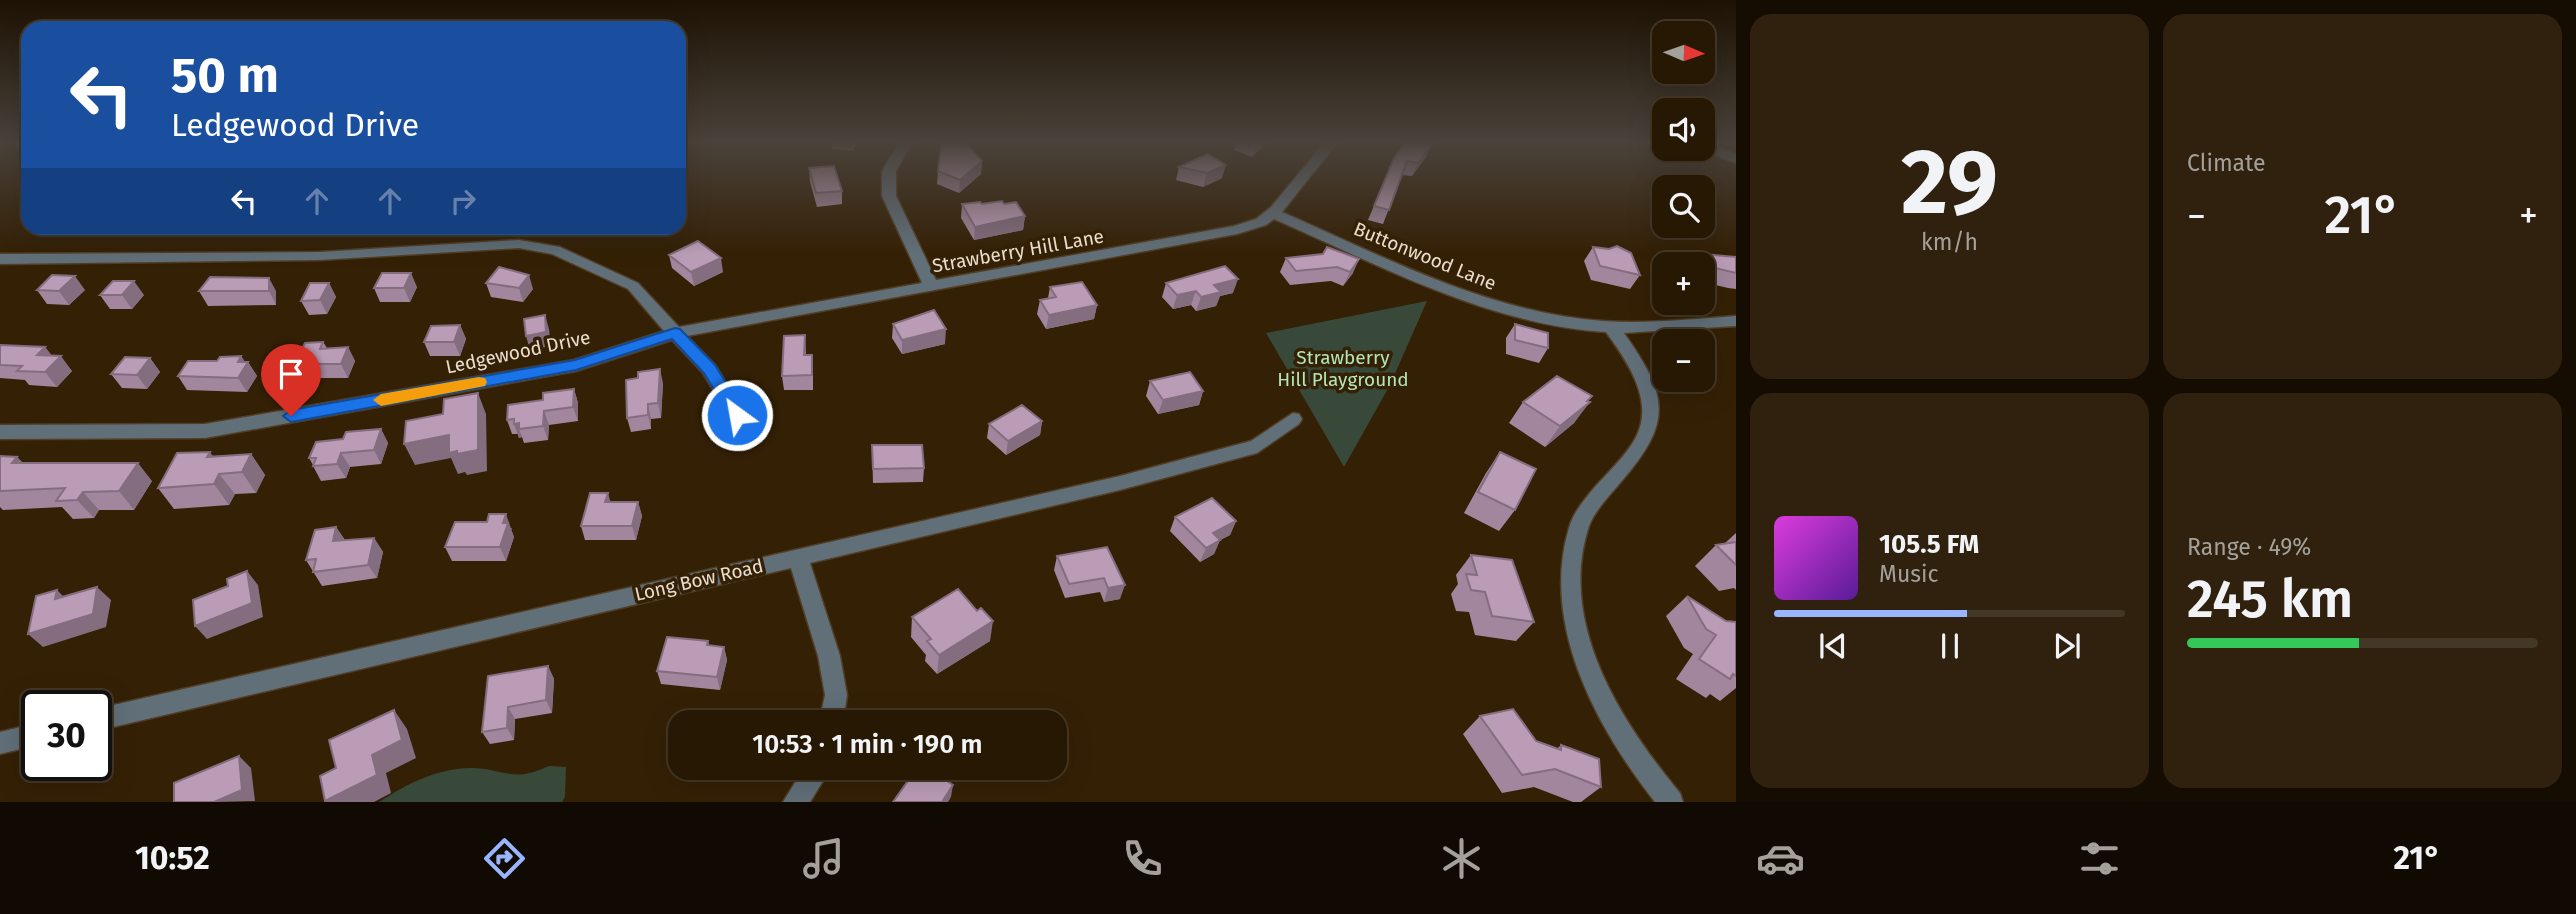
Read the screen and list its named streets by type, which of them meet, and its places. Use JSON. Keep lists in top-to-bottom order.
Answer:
{
  "streets": {
    "street": [
      "Strawberry Hill Lane",
      "Buttonwood Lane",
      "Ledgewood Drive",
      "Long Bow Road"
    ]
  },
  "crossings": [
    ["Strawberry Hill Lane", "Buttonwood Lane"],
    ["Strawberry Hill Lane", "Ledgewood Drive"]
  ],
  "parks": ["Strawberry Hill Playground"],
  "north": "right",
  "page": {
    "tile": [
      ["29", "km/h"],
      "Climate",
      ["Range · 49%", "245 km"]
    ],
    "map_buttons": ["+", "−"],
    "turn": ["50 m", "Ledgewood Drive"],
    "heat": ["−", "21°", "+"],
    "song": ["105.5 FM", "Music"],
    "limit": "30",
    "trip": "10:53 · 1 min · 190 m",
    "tabs": ["10:52", "21°"]
  }
}
